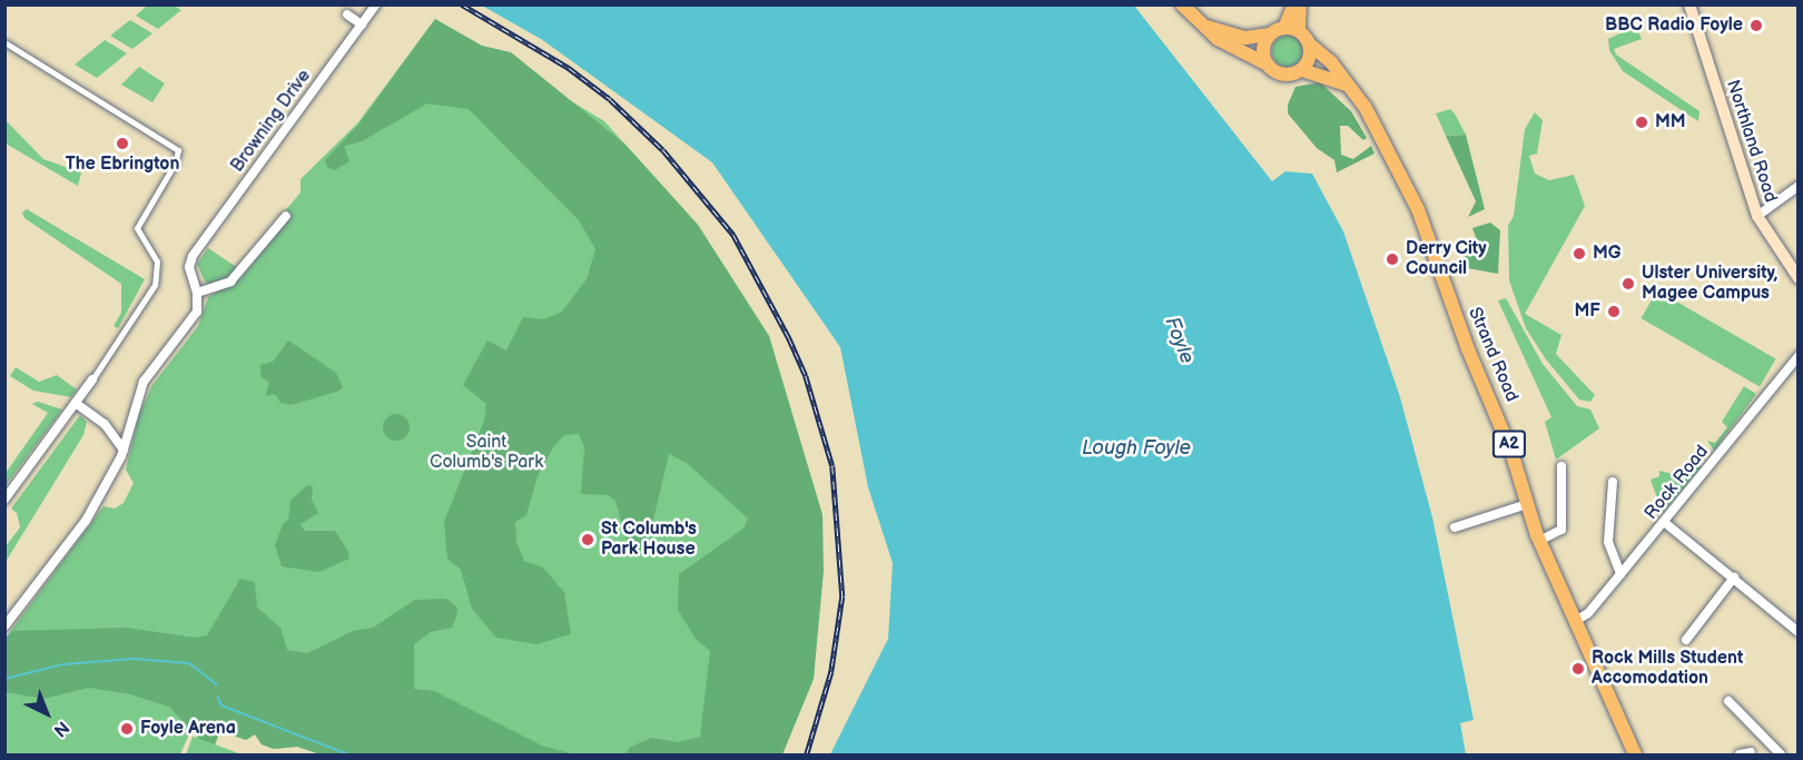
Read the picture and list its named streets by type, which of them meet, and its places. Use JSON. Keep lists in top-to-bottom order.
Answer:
{
  "streets": {
    "main road": ["Northland Road", "Strand Road", "A2"],
    "street": ["Browning Drive", "Rock Road"]
  },
  "crossings": [
    ["Strand Road", "A2"],
    ["Strand Road", "Rock Road"]
  ],
  "water": ["Foyle", "Lough Foyle"],
  "parks": ["Saint Columb's Park"],
  "places": [
    "BBC Radio Foyle",
    "MM",
    "The Ebrington",
    "MG",
    "Derry City Council",
    "Ulster University, Magee Campus",
    "MF",
    "St Columb's Park House",
    "Rock Mills Student Accomodation",
    "Foyle Arena"
  ],
  "north": "bottom right"
}
